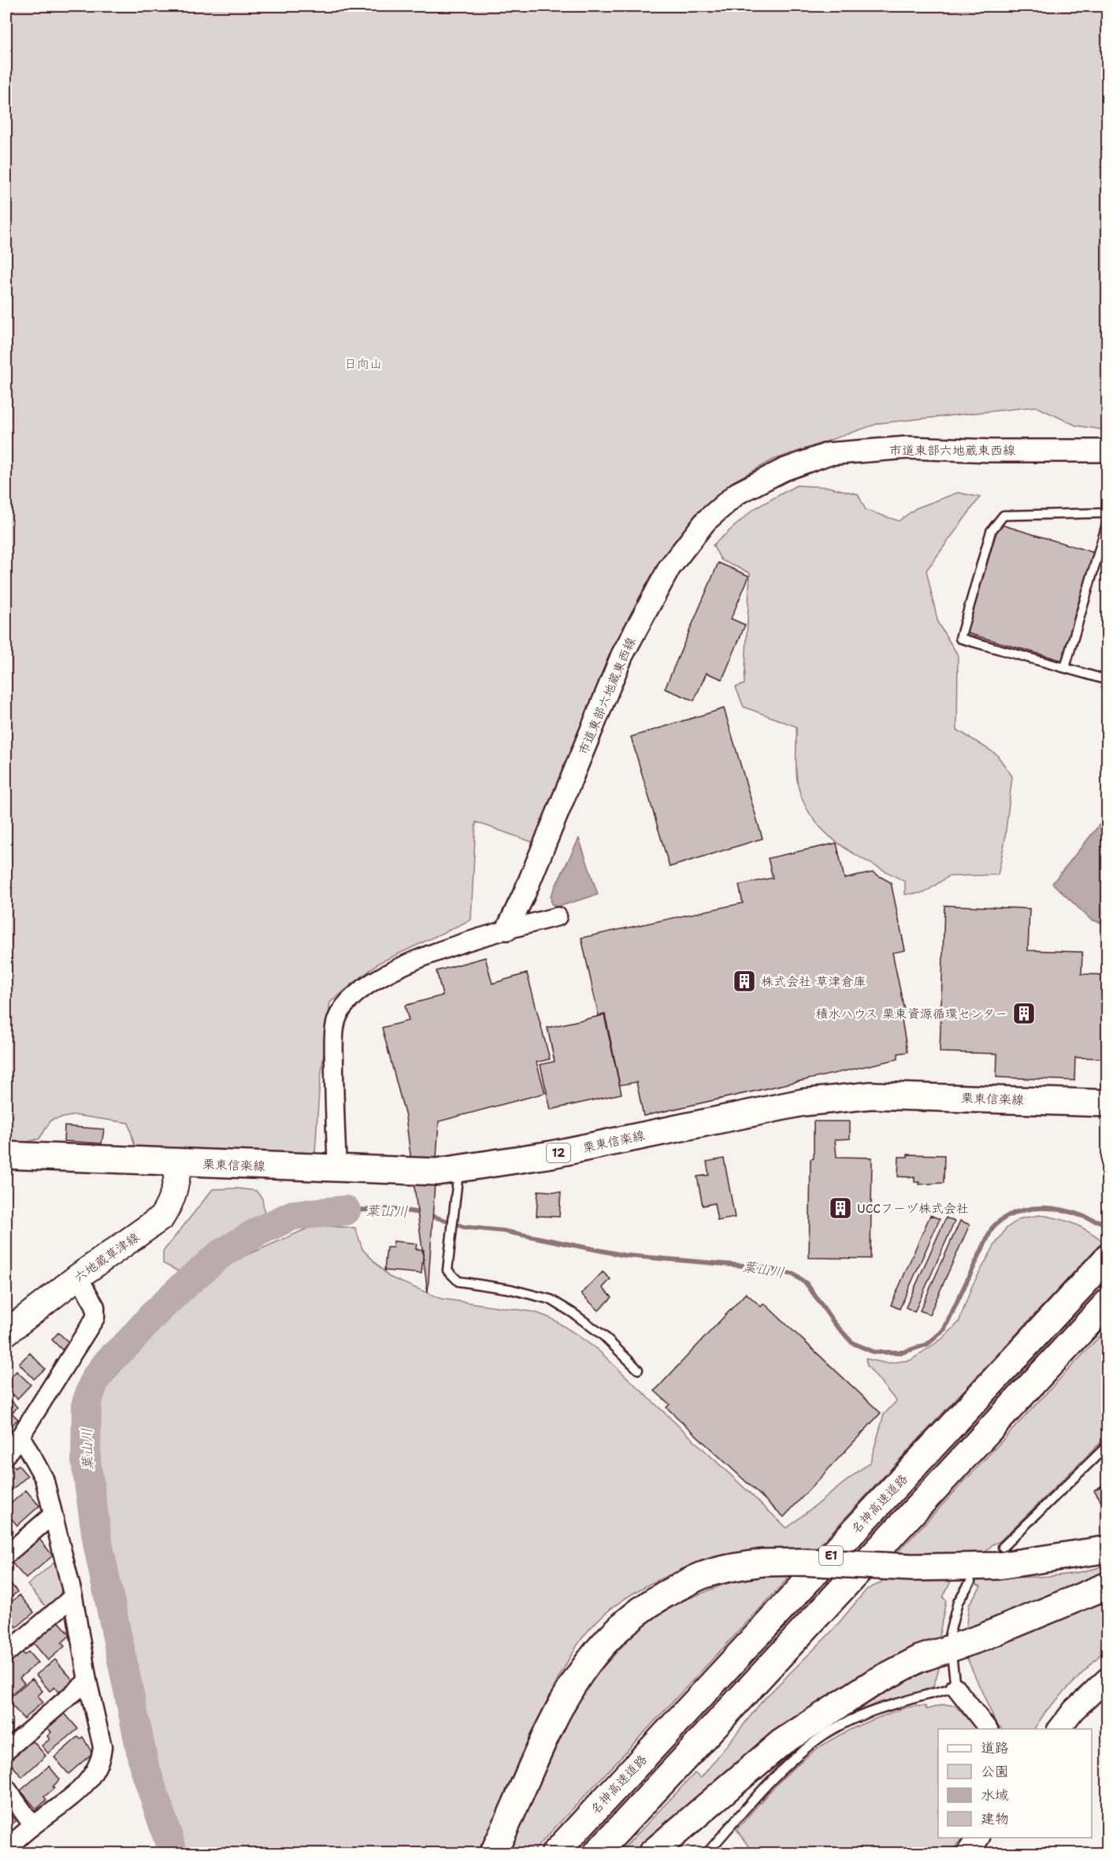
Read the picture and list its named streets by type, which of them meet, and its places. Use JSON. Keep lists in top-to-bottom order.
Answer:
{
  "streets": {
    "main road": [
      "栗東信楽線",
      "12",
      "六地蔵草津線",
      "名神高速道路",
      "E1"
    ],
    "street": ["市道東部六地蔵東西線"]
  },
  "crossings": [
    ["栗東信楽線", "六地蔵草津線"]
  ],
  "water": ["葉山川"],
  "parks": ["日向山"],
  "places": {
    "building": ["株式会社 草津倉庫", "積水ハウス 栗東資源循環センター", "UCCフーヅ株式会社"]
  },
  "legend": [
    "道路",
    "公園",
    "水域",
    "建物"
  ]
}
